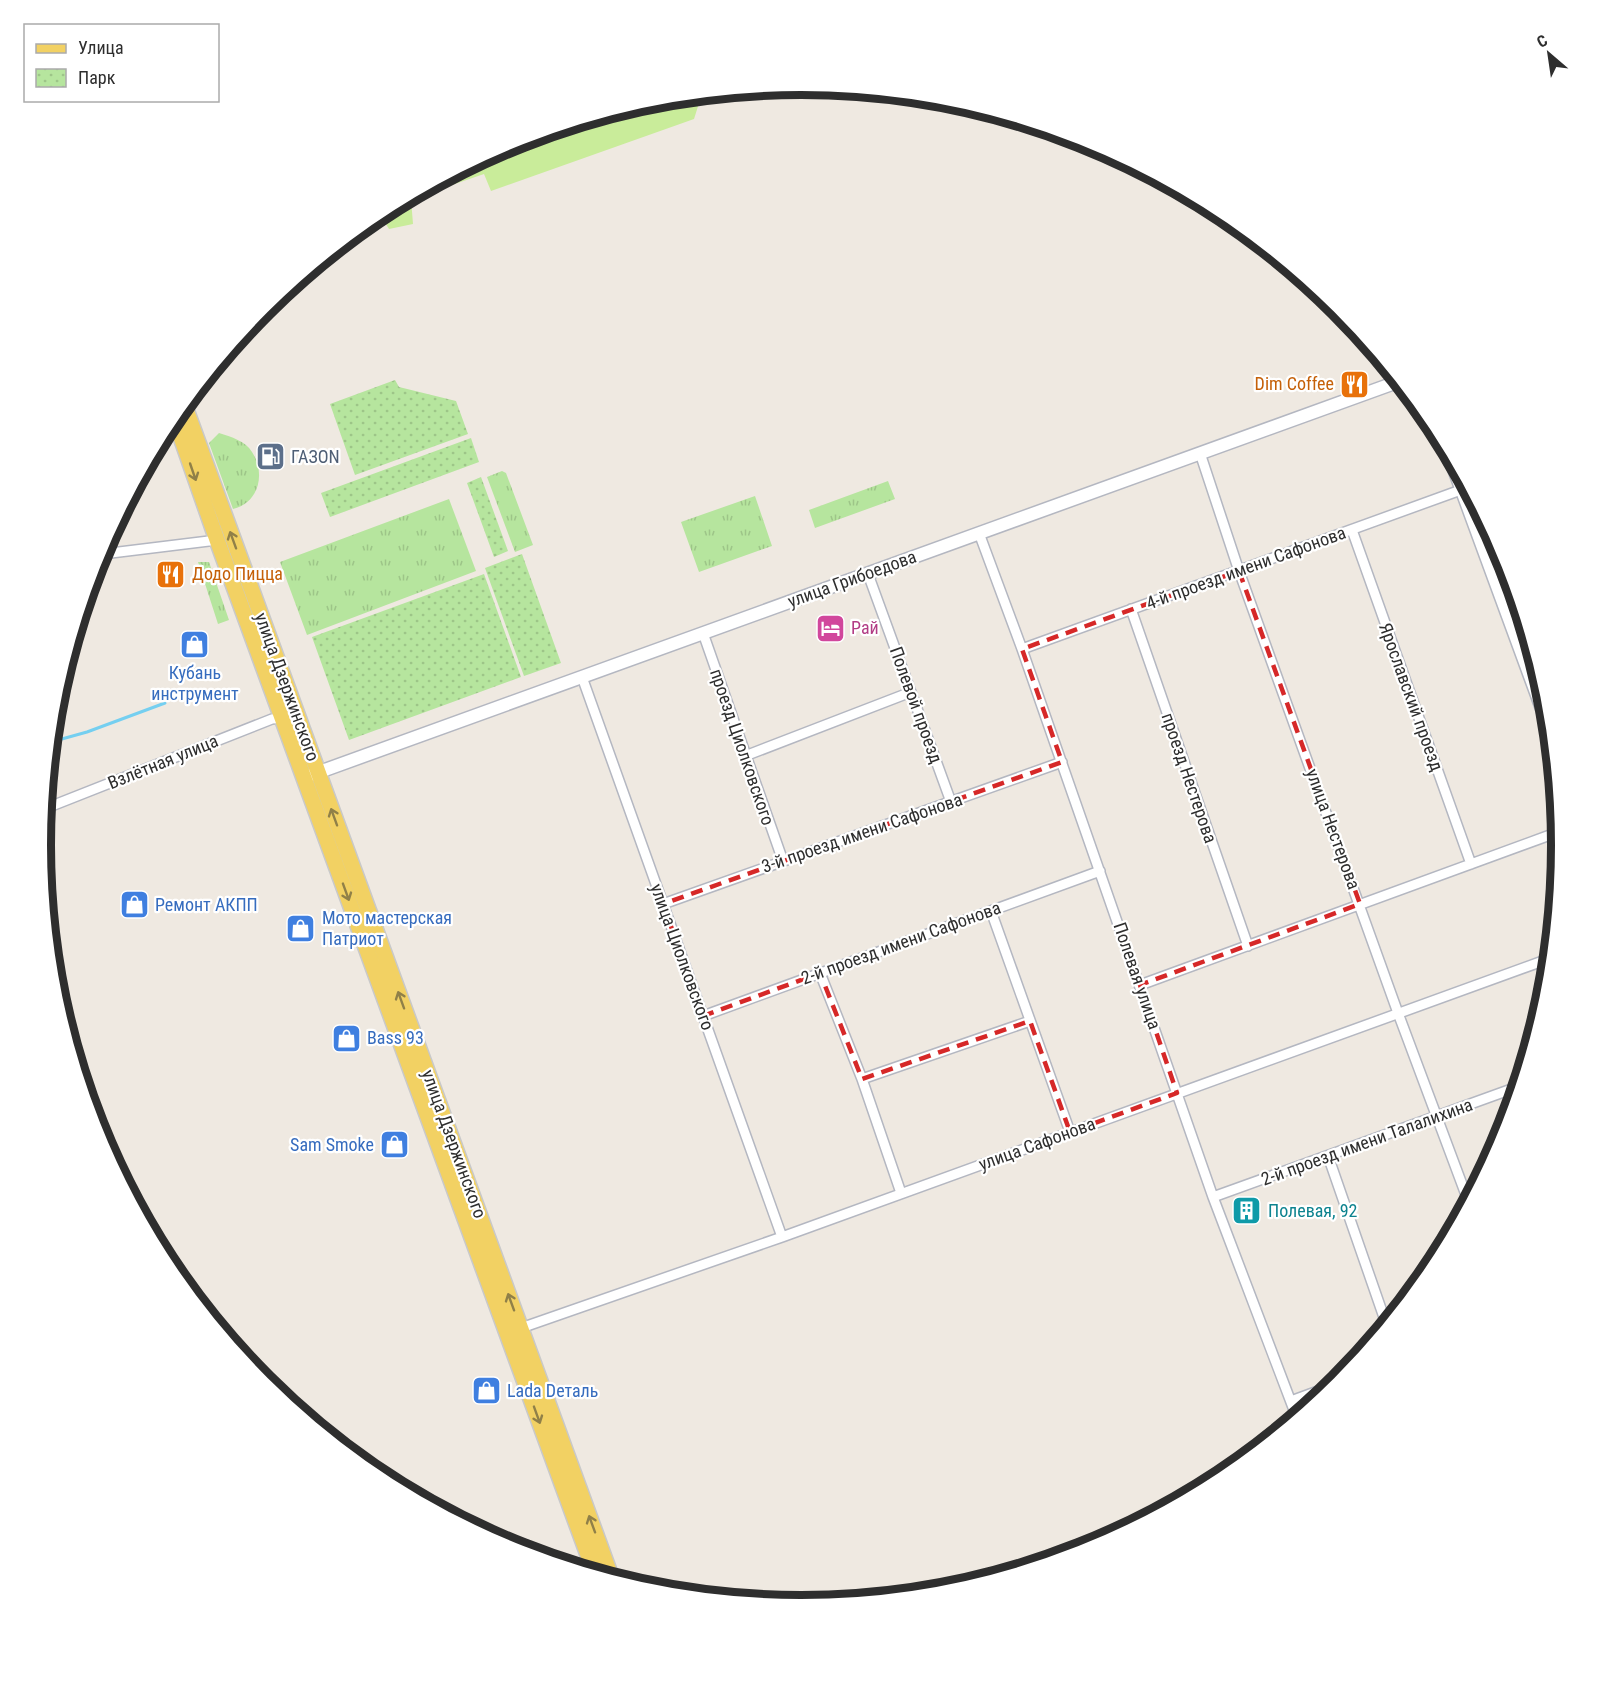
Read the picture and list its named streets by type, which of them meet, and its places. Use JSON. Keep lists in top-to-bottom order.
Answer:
{
  "streets": {
    "main road": ["улица Дзержинского"],
    "street": [
      "4-й проезд имени Сафонова",
      "улица Грибоедова",
      "Ярославский проезд",
      "Полевой проезд",
      "проезд Циолковского",
      "Взлётная улица",
      "проезд Нестерова",
      "улица Нестерова",
      "3-й проезд имени Сафонова",
      "2-й проезд имени Сафонова",
      "улица Циолковского",
      "Полевая улица",
      "2-й проезд имени Талалихина",
      "улица Сафонова"
    ]
  },
  "crossings": [
    ["4-й проезд имени Сафонова", "Ярославский проезд"],
    ["4-й проезд имени Сафонова", "проезд Нестерова"],
    ["4-й проезд имени Сафонова", "улица Нестерова"],
    ["4-й проезд имени Сафонова", "Полевая улица"],
    ["улица Грибоедова", "улица Дзержинского"],
    ["улица Грибоедова", "Полевой проезд"],
    ["улица Грибоедова", "проезд Циолковского"],
    ["улица Грибоедова", "улица Нестерова"],
    ["улица Грибоедова", "улица Циолковского"],
    ["улица Грибоедова", "Полевая улица"],
    ["улица Дзержинского", "Взлётная улица"],
    ["улица Дзержинского", "улица Сафонова"],
    ["Полевой проезд", "3-й проезд имени Сафонова"],
    ["проезд Циолковского", "3-й проезд имени Сафонова"],
    ["улица Нестерова", "2-й проезд имени Талалихина"],
    ["улица Нестерова", "улица Сафонова"],
    ["3-й проезд имени Сафонова", "улица Циолковского"],
    ["3-й проезд имени Сафонова", "Полевая улица"],
    ["2-й проезд имени Сафонова", "улица Циолковского"],
    ["2-й проезд имени Сафонова", "Полевая улица"],
    ["улица Циолковского", "улица Сафонова"],
    ["Полевая улица", "2-й проезд имени Талалихина"],
    ["Полевая улица", "улица Сафонова"]
  ],
  "places": {
    "restaurant": ["Dim Coffee", "Додо Пицца"],
    "fuel station": ["ГАЗON"],
    "hotel": ["Рай"],
    "shop": [
      "Кубань инструмент",
      "Ремонт АКПП",
      "Мото мастерская Патриот",
      "Bass 93",
      "Sam Smoke",
      "Lada Dеталь"
    ],
    "building": ["Полевая, 92"]
  },
  "legend": ["Улица", "Парк"],
  "north": "top left"
}
